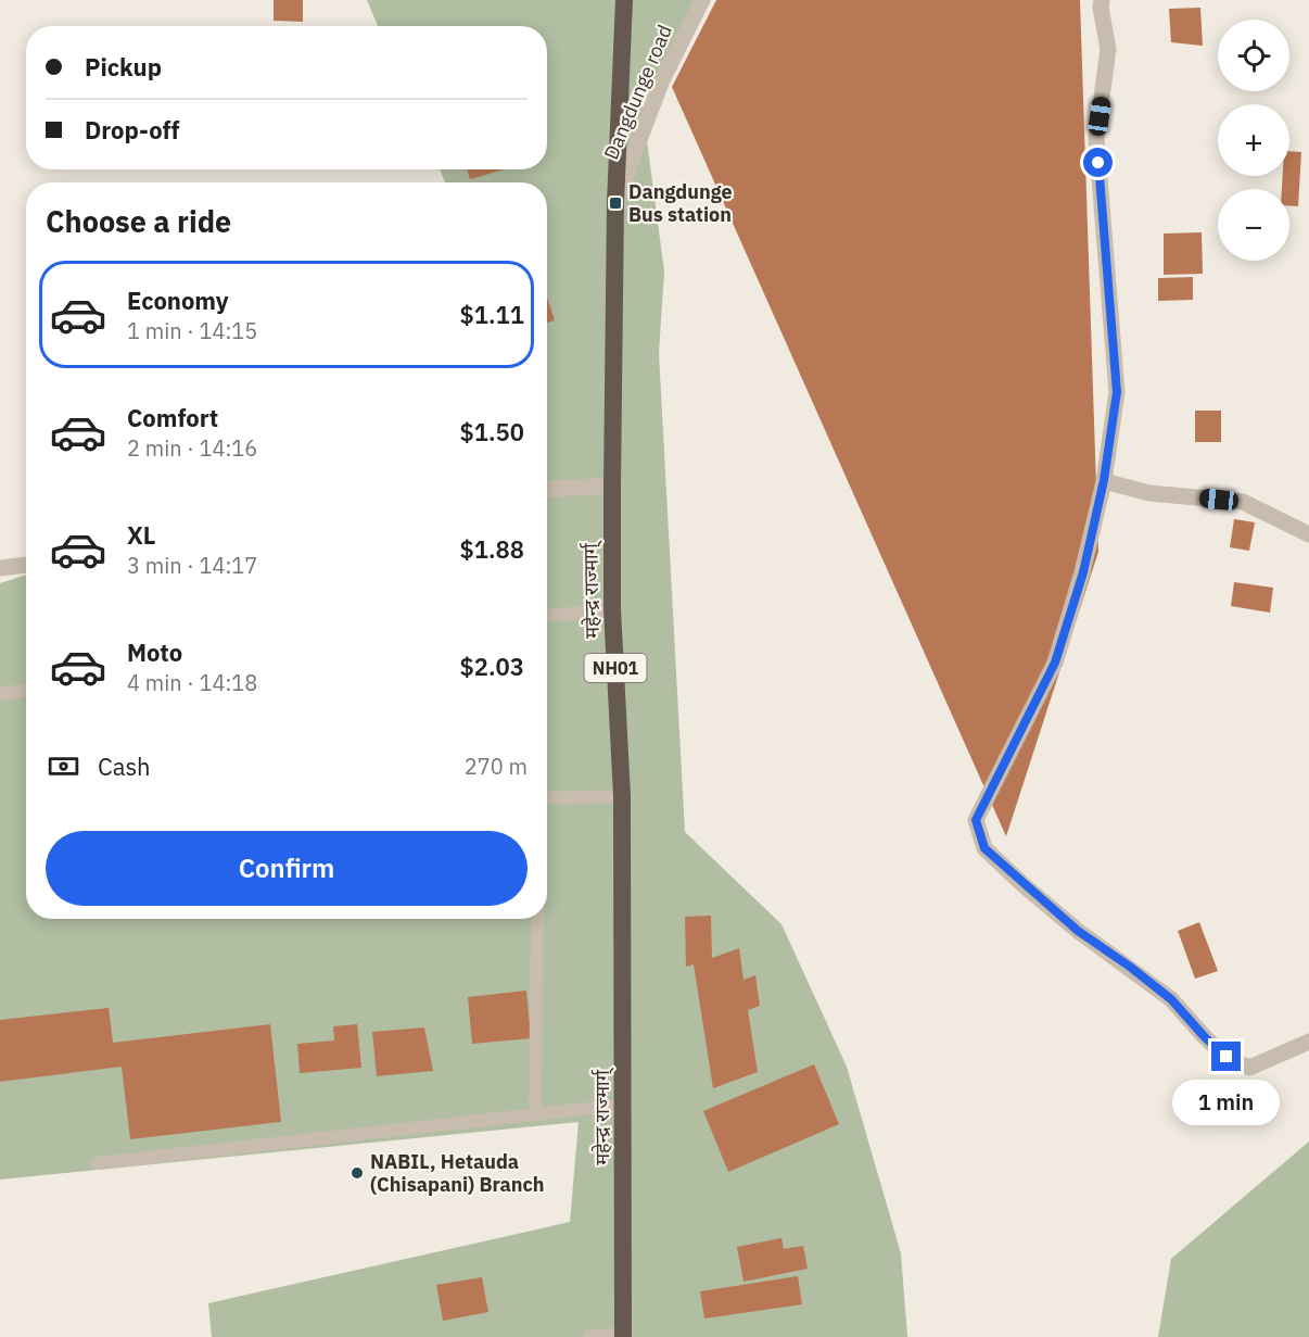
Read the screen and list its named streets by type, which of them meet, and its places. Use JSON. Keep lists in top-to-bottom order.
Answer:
{
  "streets": {
    "highway": ["महेन्द्र राज्मार्ग्", "NH01"],
    "street": ["Dangdunge road"]
  },
  "crossings": [
    ["Dangdunge road", "महेन्द्र राज्मार्ग्"]
  ],
  "places": {
    "transit": ["Dangdunge Bus station"],
    "other": ["NABIL, Hetauda (Chisapani) Branch"]
  },
  "page": {
    "map_buttons": ["+", "−"],
    "banner": ["Pickup", "Drop-off"],
    "heading": "Choose a ride",
    "list": [
      {
        "name": "Economy",
        "note": "1 min · 14:15",
        "value": "$1.11"
      },
      {
        "name": "Comfort",
        "note": "2 min · 14:16",
        "value": "$1.50"
      },
      {
        "name": "XL",
        "note": "3 min · 14:17",
        "value": "$1.88"
      },
      {
        "name": "Moto",
        "note": "4 min · 14:18",
        "value": "$2.03"
      }
    ],
    "pay": ["Cash", "270 m"],
    "buttons": "Confirm",
    "bubble": "1 min"
  }
}
